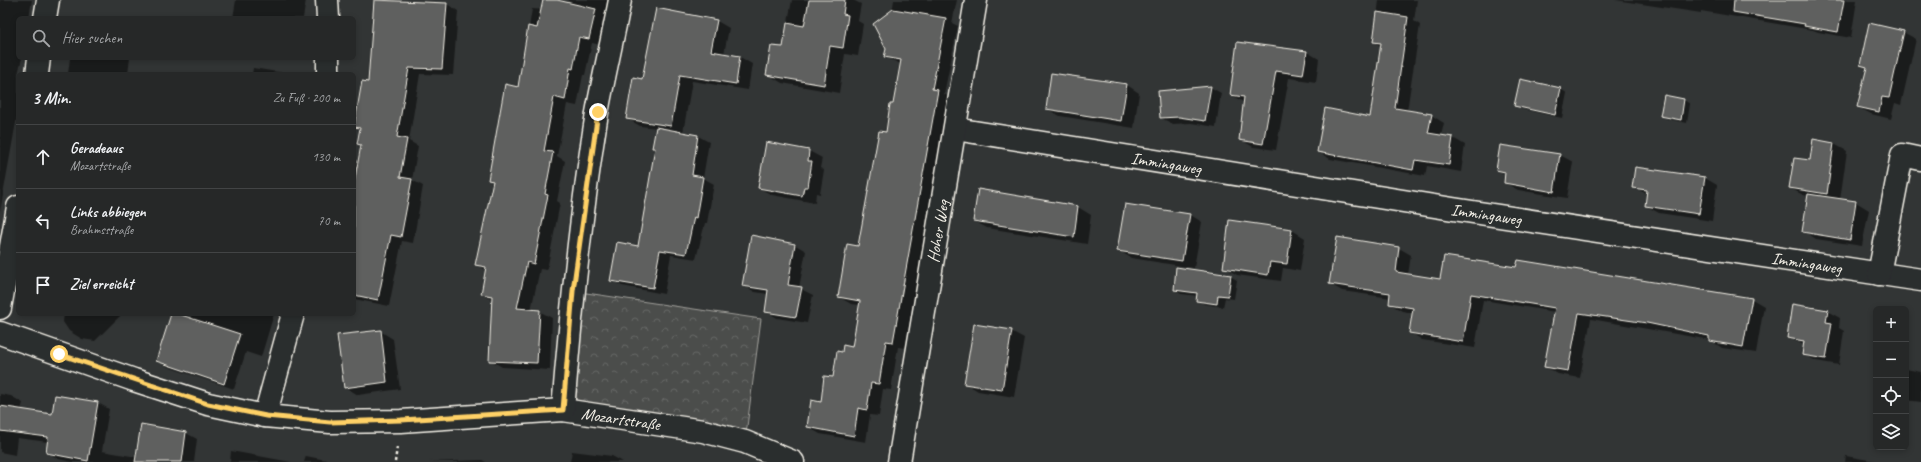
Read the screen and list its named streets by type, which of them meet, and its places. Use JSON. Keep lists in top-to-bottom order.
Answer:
{
  "streets": {
    "street": ["Immingaweg", "Hoher Weg", "Mozartstraße"]
  },
  "crossings": [
    ["Immingaweg", "Hoher Weg"]
  ],
  "page": {
    "search": "Hier suchen",
    "heading": ["3 Min.", "Zu Fuß · 200 m"],
    "list": [
      ["Geradeaus", "Mozartstraße", "130 m"],
      ["Links abbiegen", "Brahmsstraße", "70 m"],
      "Ziel erreicht"
    ],
    "map_buttons": ["+", "−"]
  }
}
